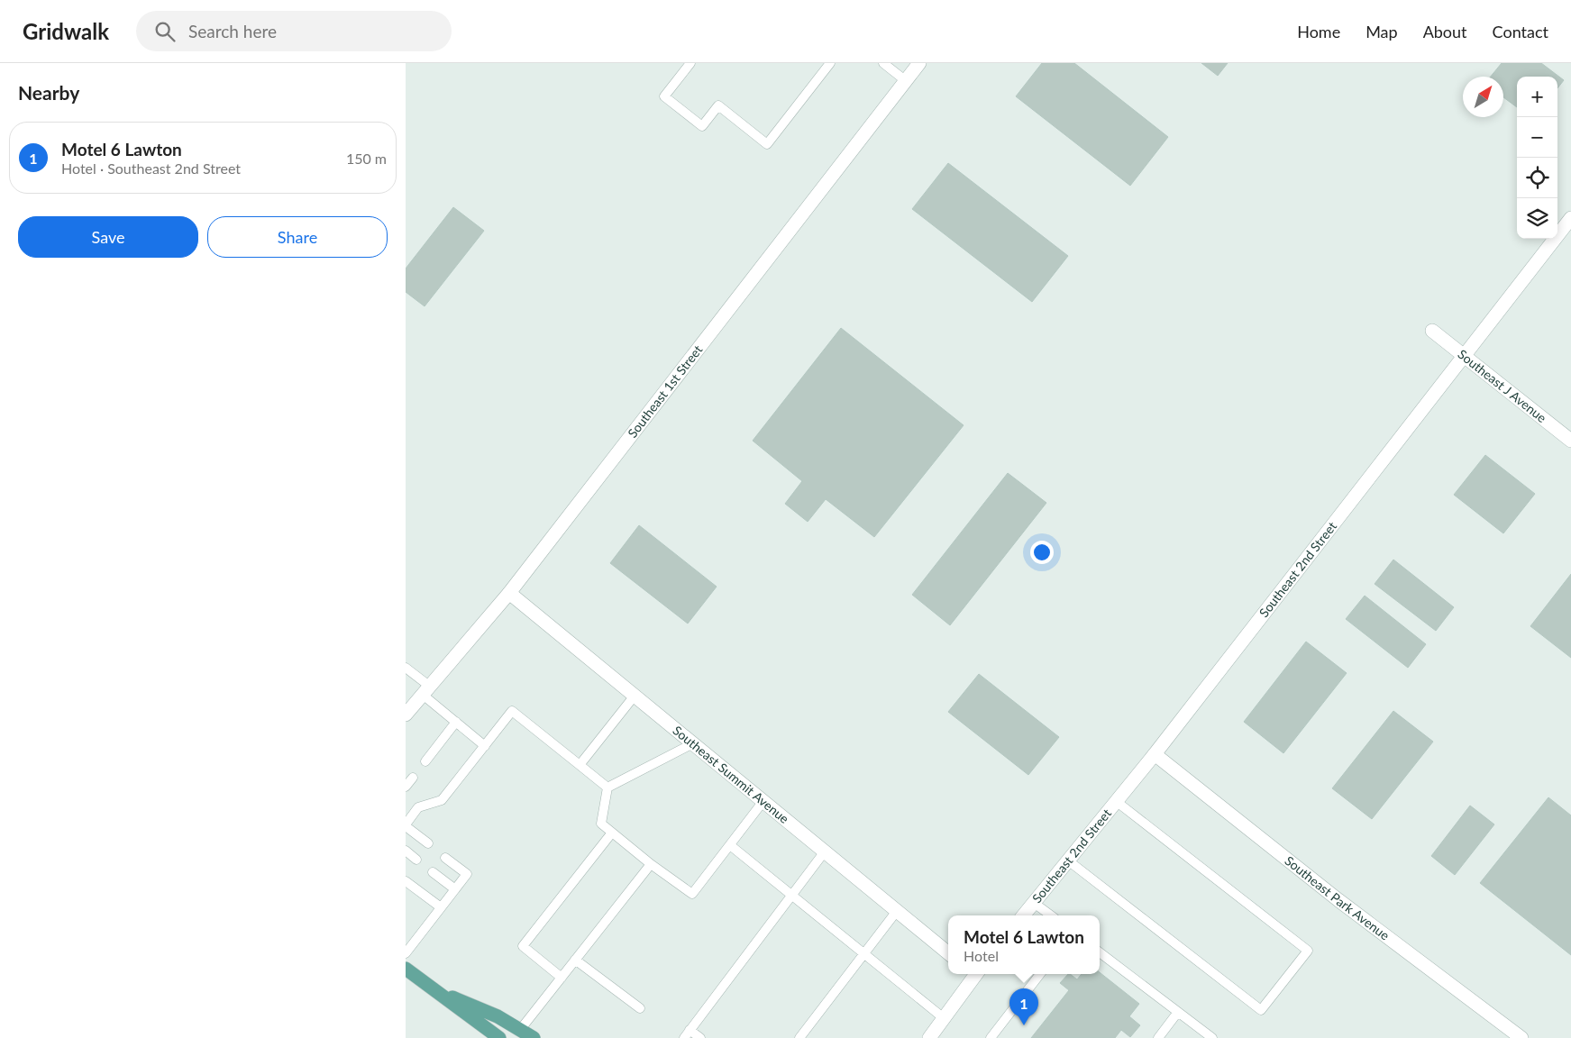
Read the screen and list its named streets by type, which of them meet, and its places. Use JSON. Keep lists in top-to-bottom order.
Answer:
{
  "streets": {
    "street": [
      "Southeast J Avenue",
      "Southeast 1st Street",
      "Southeast 2nd Street",
      "Southeast Summit Avenue",
      "Southeast Park Avenue"
    ]
  },
  "crossings": [
    ["Southeast J Avenue", "Southeast 2nd Street"],
    ["Southeast 1st Street", "Southeast Summit Avenue"],
    ["Southeast 2nd Street", "Southeast Park Avenue"]
  ],
  "north": "top right",
  "page": {
    "header": "Gridwalk",
    "search": "Search here",
    "nav": [
      "Home",
      "Map",
      "About",
      "Contact"
    ],
    "heading": "Nearby",
    "map_buttons": ["+", "−"],
    "list": [
      {
        "mark": "1",
        "name": "Motel 6 Lawton",
        "note": "Hotel · Southeast 2nd Street",
        "value": "150 m"
      }
    ],
    "buttons": ["Save", "Share"],
    "popup": ["Motel 6 Lawton", "Hotel"],
    "pins": "1"
  }
}
